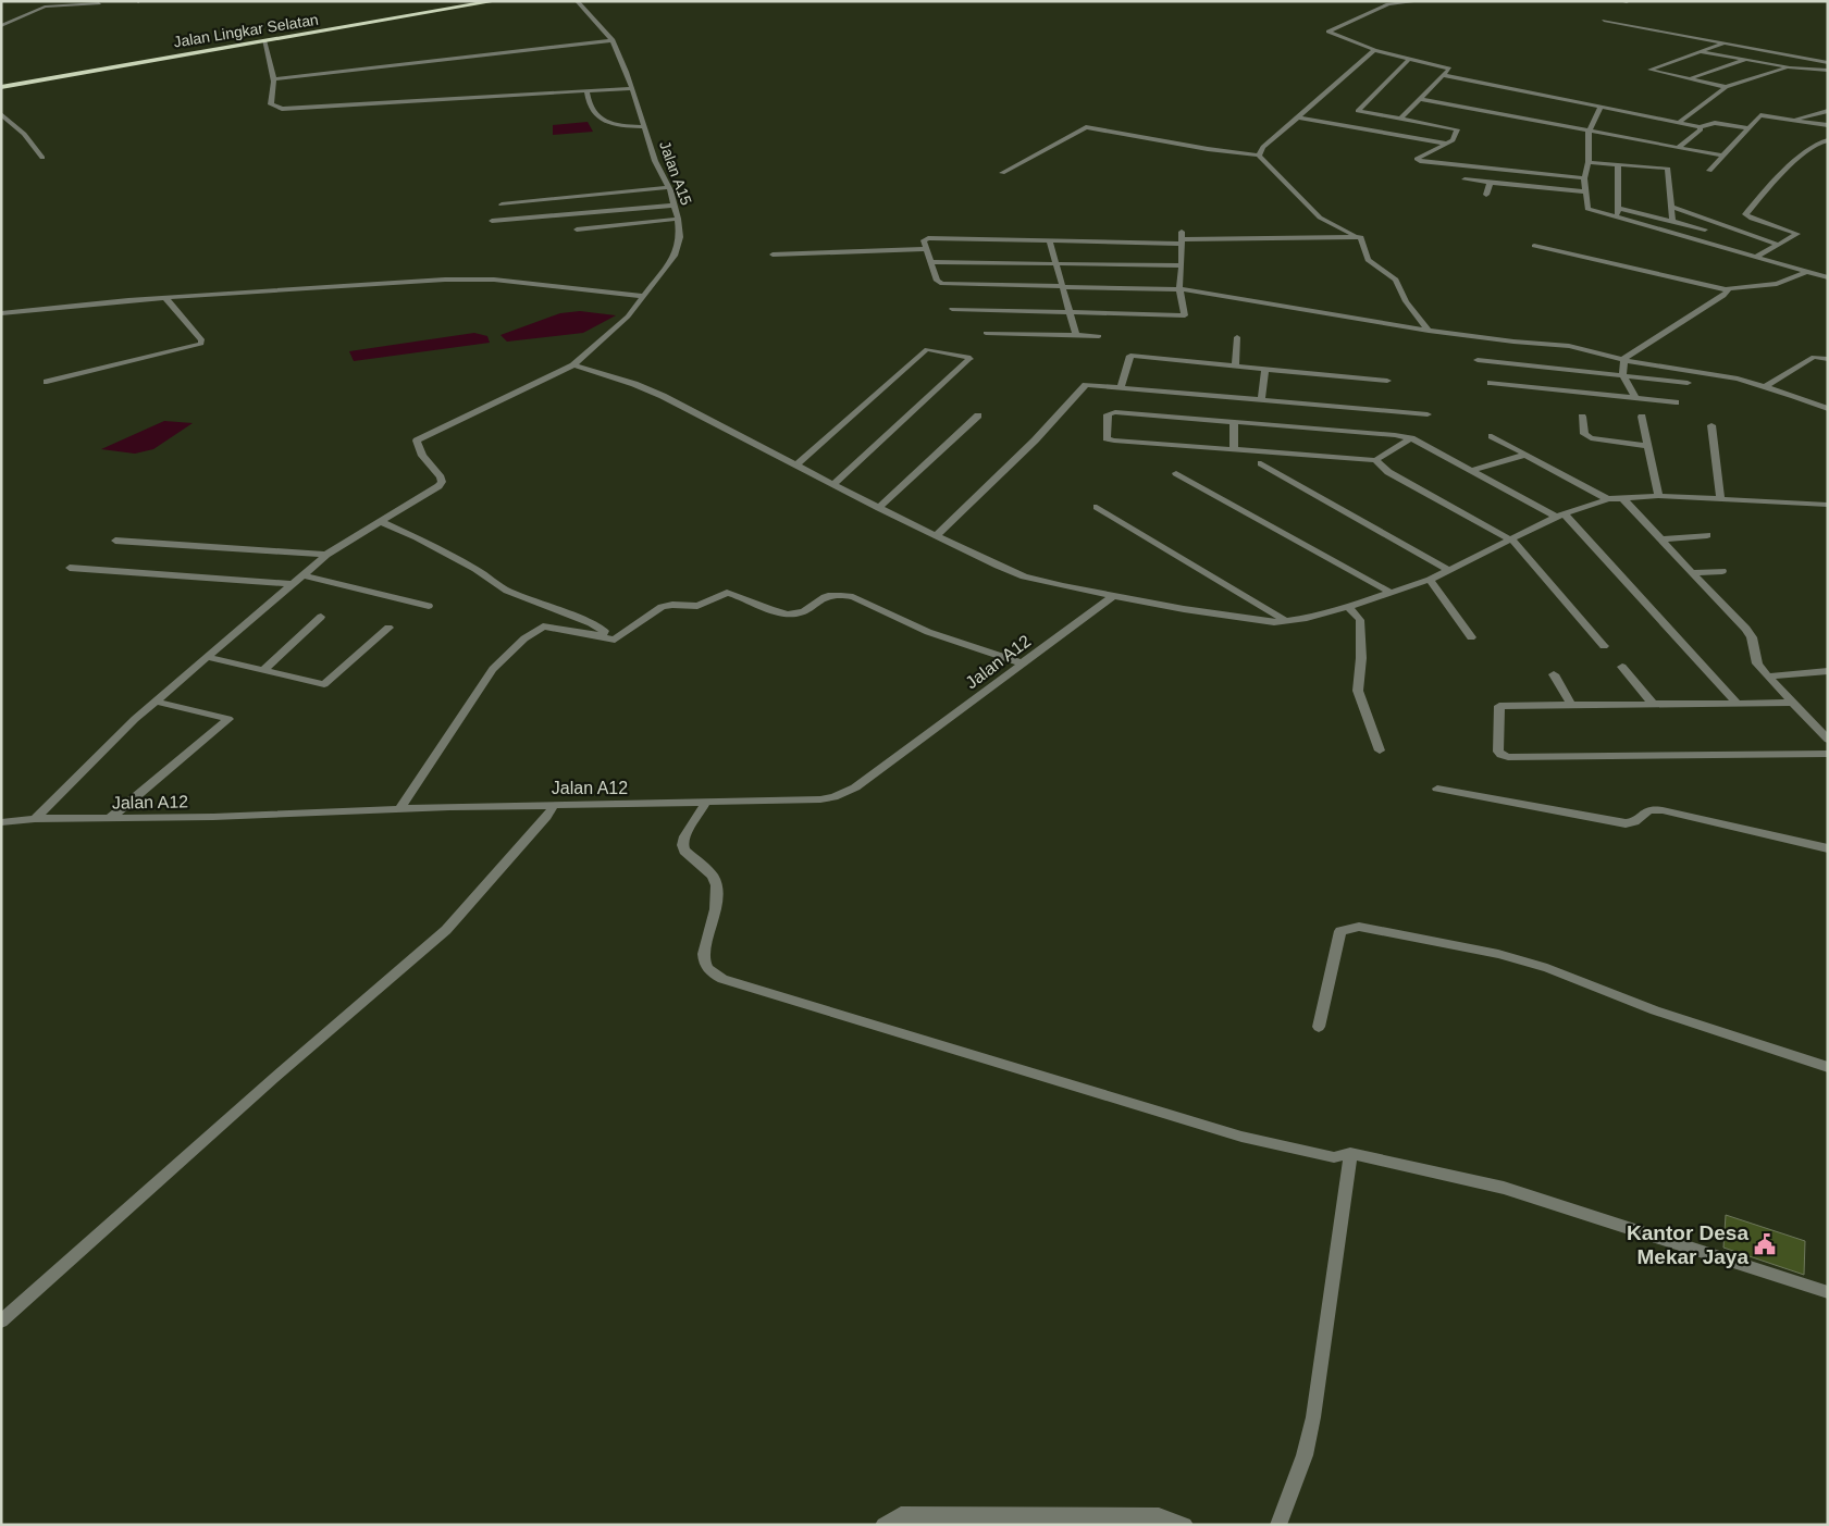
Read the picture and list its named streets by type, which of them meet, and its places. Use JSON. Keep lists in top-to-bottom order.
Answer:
{
  "streets": {
    "highway": ["Jalan Lingkar Selatan"],
    "street": ["Jalan A15", "Jalan A12"]
  },
  "places": {
    "public building": ["Kantor Desa Mekar Jaya"]
  }
}
